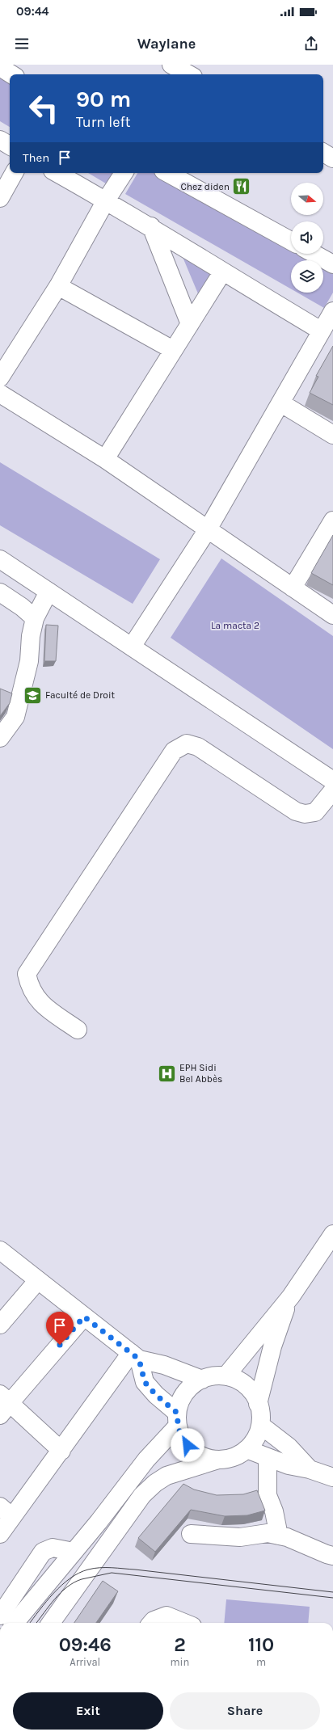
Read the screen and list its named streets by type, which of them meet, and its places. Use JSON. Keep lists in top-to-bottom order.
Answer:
{
  "parks": ["La macta 2"],
  "places": {
    "restaurant": ["Chez diden"],
    "school or university": ["Faculté de Droit"],
    "hospital": ["EPH Sidi Bel Abbès"]
  },
  "north": "right",
  "page": {
    "status": "09:44",
    "header": "Waylane",
    "turn": ["90 m", "Turn left"],
    "then": "Then",
    "eta": [
      "09:46",
      "Arrival",
      "2",
      "min",
      "110",
      "m"
    ],
    "buttons": ["Exit", "Share"]
  }
}
